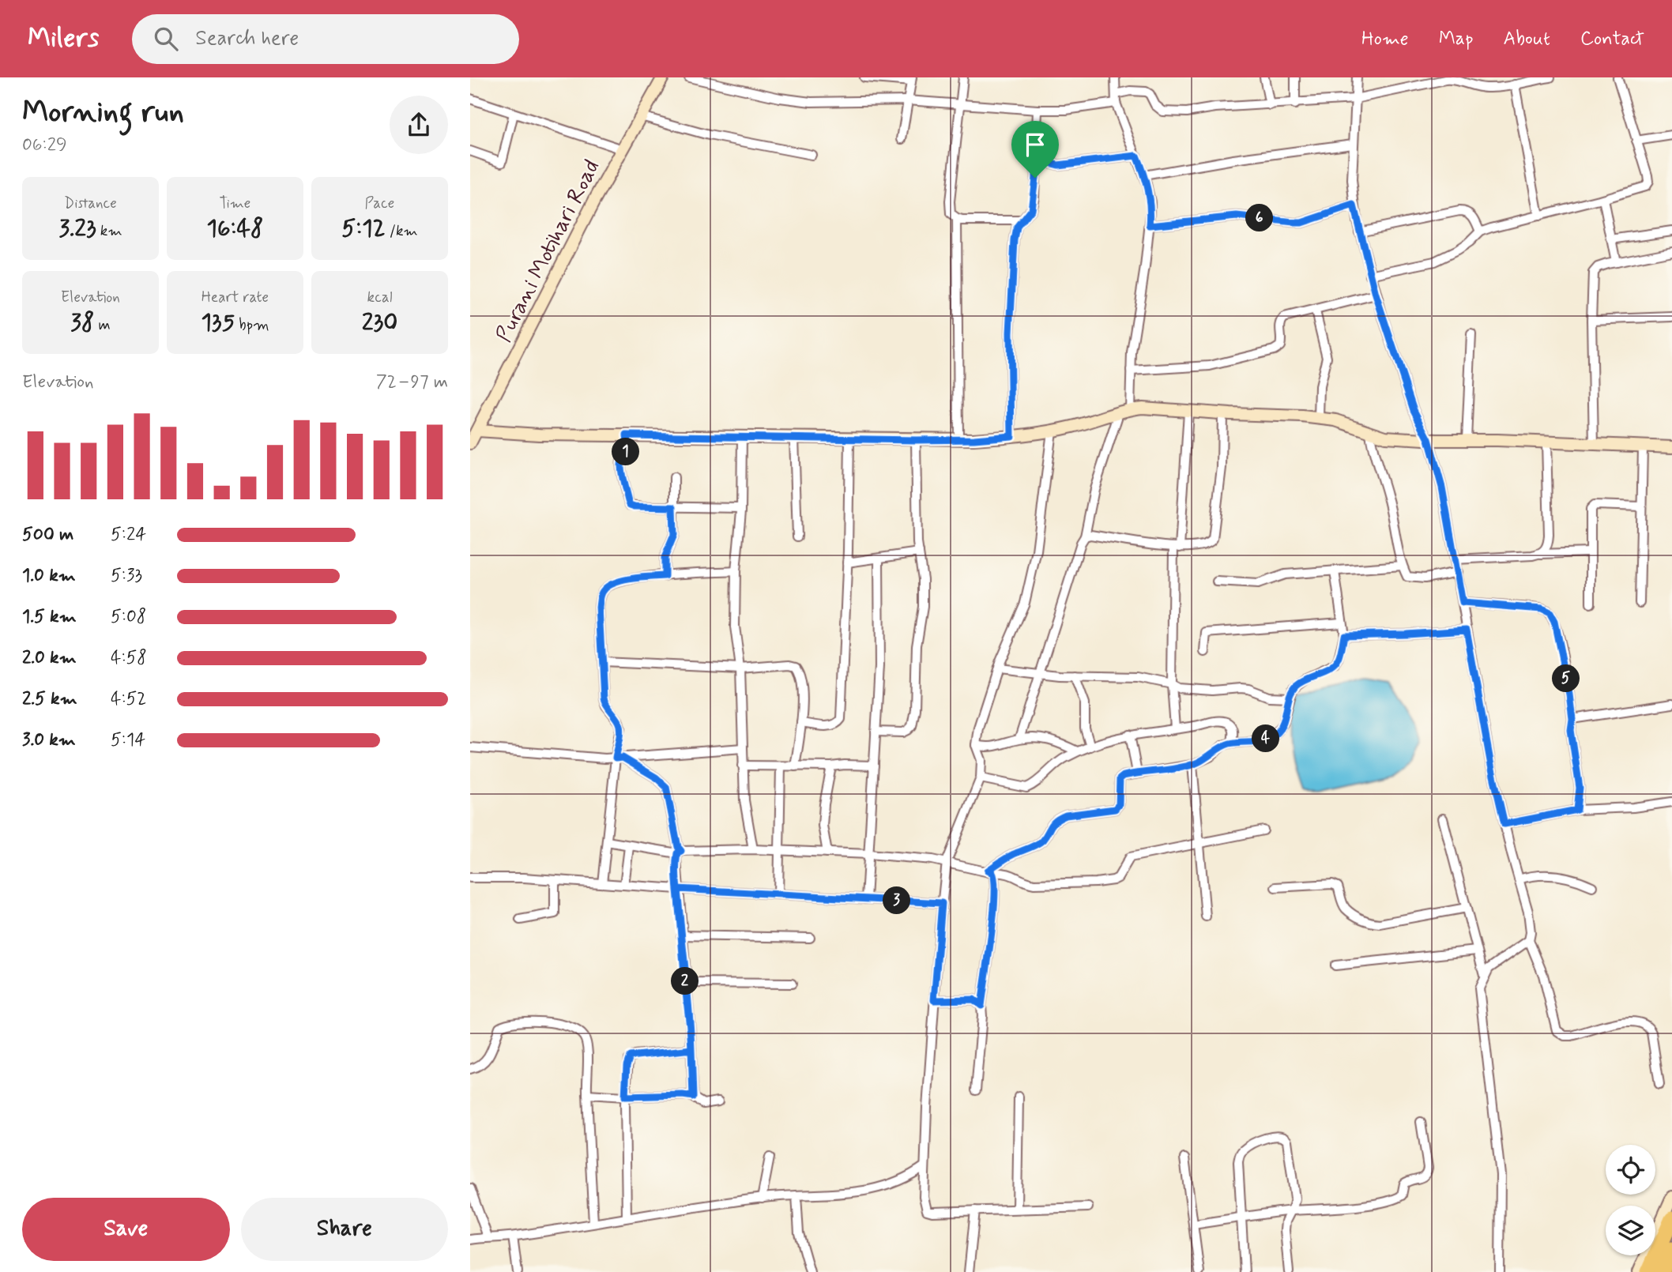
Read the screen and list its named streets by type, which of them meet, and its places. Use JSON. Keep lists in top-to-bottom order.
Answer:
{
  "streets": {
    "street": ["Purani Motihari Road"]
  },
  "page": {
    "header": "Milers",
    "search": "Search here",
    "nav": [
      "Home",
      "Map",
      "About",
      "Contact"
    ],
    "heading": ["Morning run", "06:29"],
    "stats": [
      ["Distance", "3.23 km"],
      ["Time", "16:48"],
      ["Pace", "5:12 /km"],
      ["Elevation", "38 m"],
      ["Heart rate", "135 bpm"],
      ["kcal", "230"]
    ],
    "pins": [
      "6",
      "1",
      "5",
      "4",
      "3",
      "2"
    ],
    "chart": ["Elevation", "72–97 m"],
    "list": [
      {
        "name": "500 m",
        "note": "5:24"
      },
      {
        "name": "1.0 km",
        "note": "5:33"
      },
      {
        "name": "1.5 km",
        "note": "5:08"
      },
      {
        "name": "2.0 km",
        "note": "4:58"
      },
      {
        "name": "2.5 km",
        "note": "4:52"
      },
      {
        "name": "3.0 km",
        "note": "5:14"
      }
    ],
    "buttons": ["Save", "Share"]
  }
}
